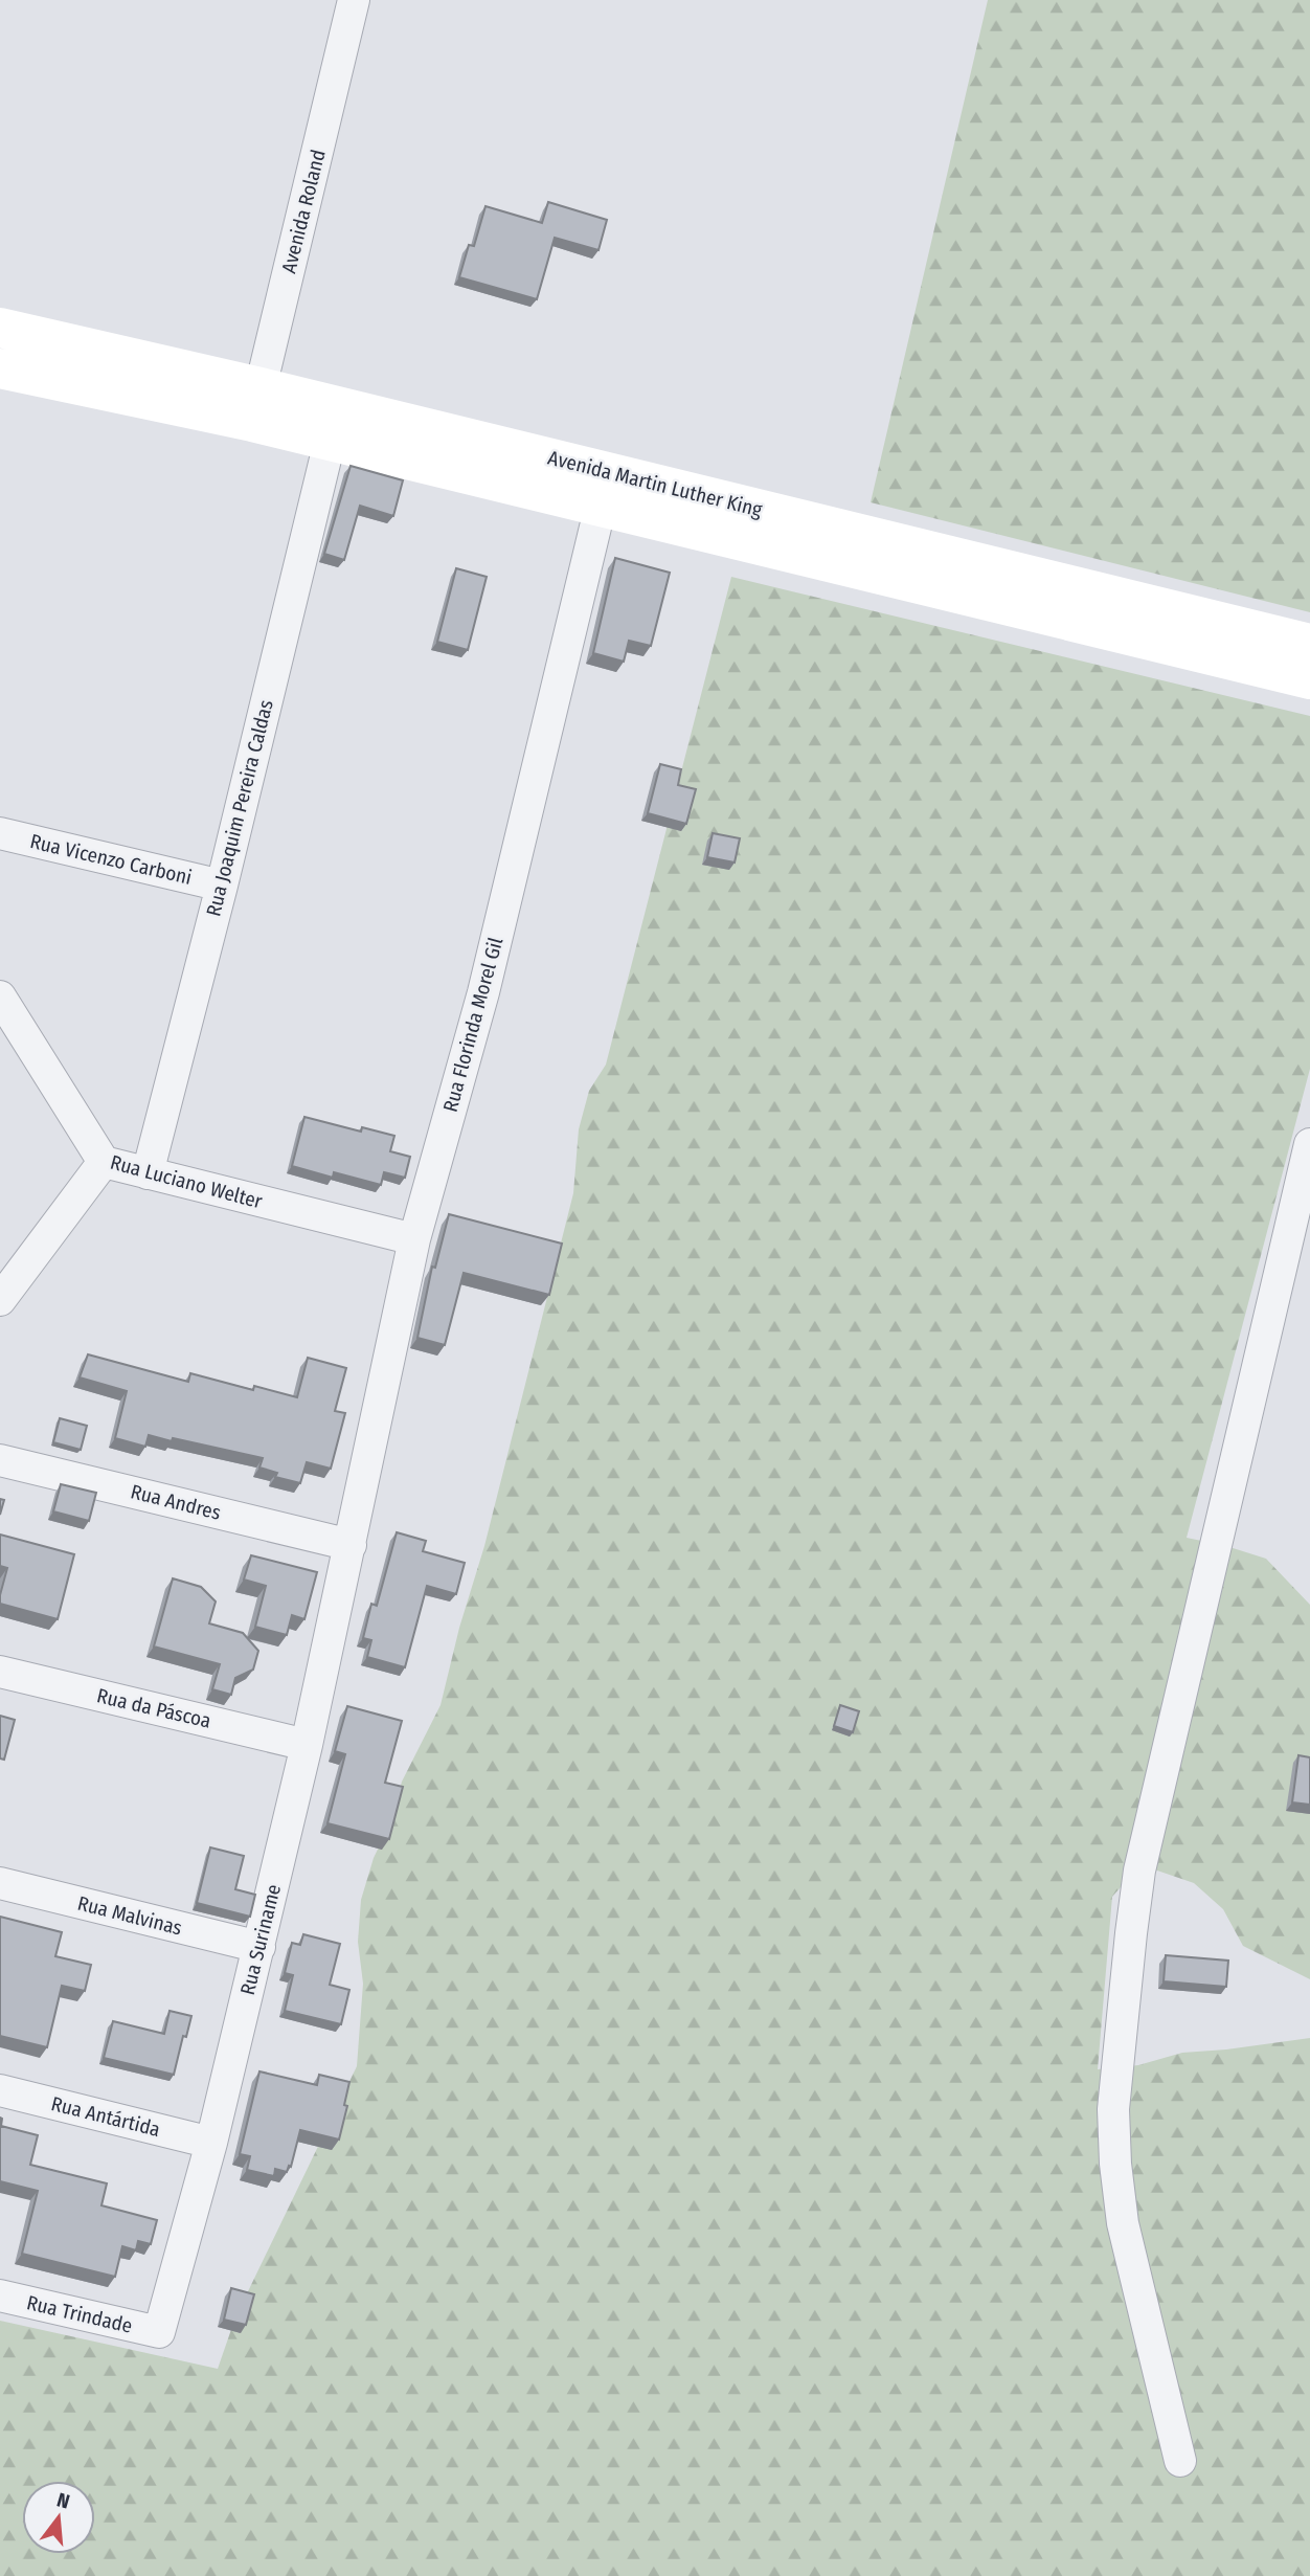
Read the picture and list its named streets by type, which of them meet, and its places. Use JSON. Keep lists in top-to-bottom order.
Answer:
{
  "streets": {
    "main road": ["Avenida Martin Luther King"],
    "street": [
      "Avenida Roland",
      "Rua Joaquim Pereira Caldas",
      "Rua Vicenzo Carboni",
      "Rua Florinda Morel Gil",
      "Rua Luciano Welter",
      "Rua Andres",
      "Rua da Páscoa",
      "Rua Malvinas",
      "Rua Suriname",
      "Rua Antártida",
      "Rua Trindade"
    ]
  },
  "crossings": [
    ["Avenida Roland", "Avenida Martin Luther King"],
    ["Avenida Martin Luther King", "Rua Joaquim Pereira Caldas"],
    ["Avenida Martin Luther King", "Rua Florinda Morel Gil"],
    ["Rua Joaquim Pereira Caldas", "Rua Vicenzo Carboni"],
    ["Rua Joaquim Pereira Caldas", "Rua Luciano Welter"],
    ["Rua Florinda Morel Gil", "Rua Luciano Welter"],
    ["Rua Florinda Morel Gil", "Rua Andres"],
    ["Rua Florinda Morel Gil", "Rua Suriname"],
    ["Rua Andres", "Rua Suriname"],
    ["Rua da Páscoa", "Rua Suriname"],
    ["Rua Malvinas", "Rua Suriname"],
    ["Rua Suriname", "Rua Antártida"],
    ["Rua Suriname", "Rua Trindade"]
  ],
  "north": "top"
}
